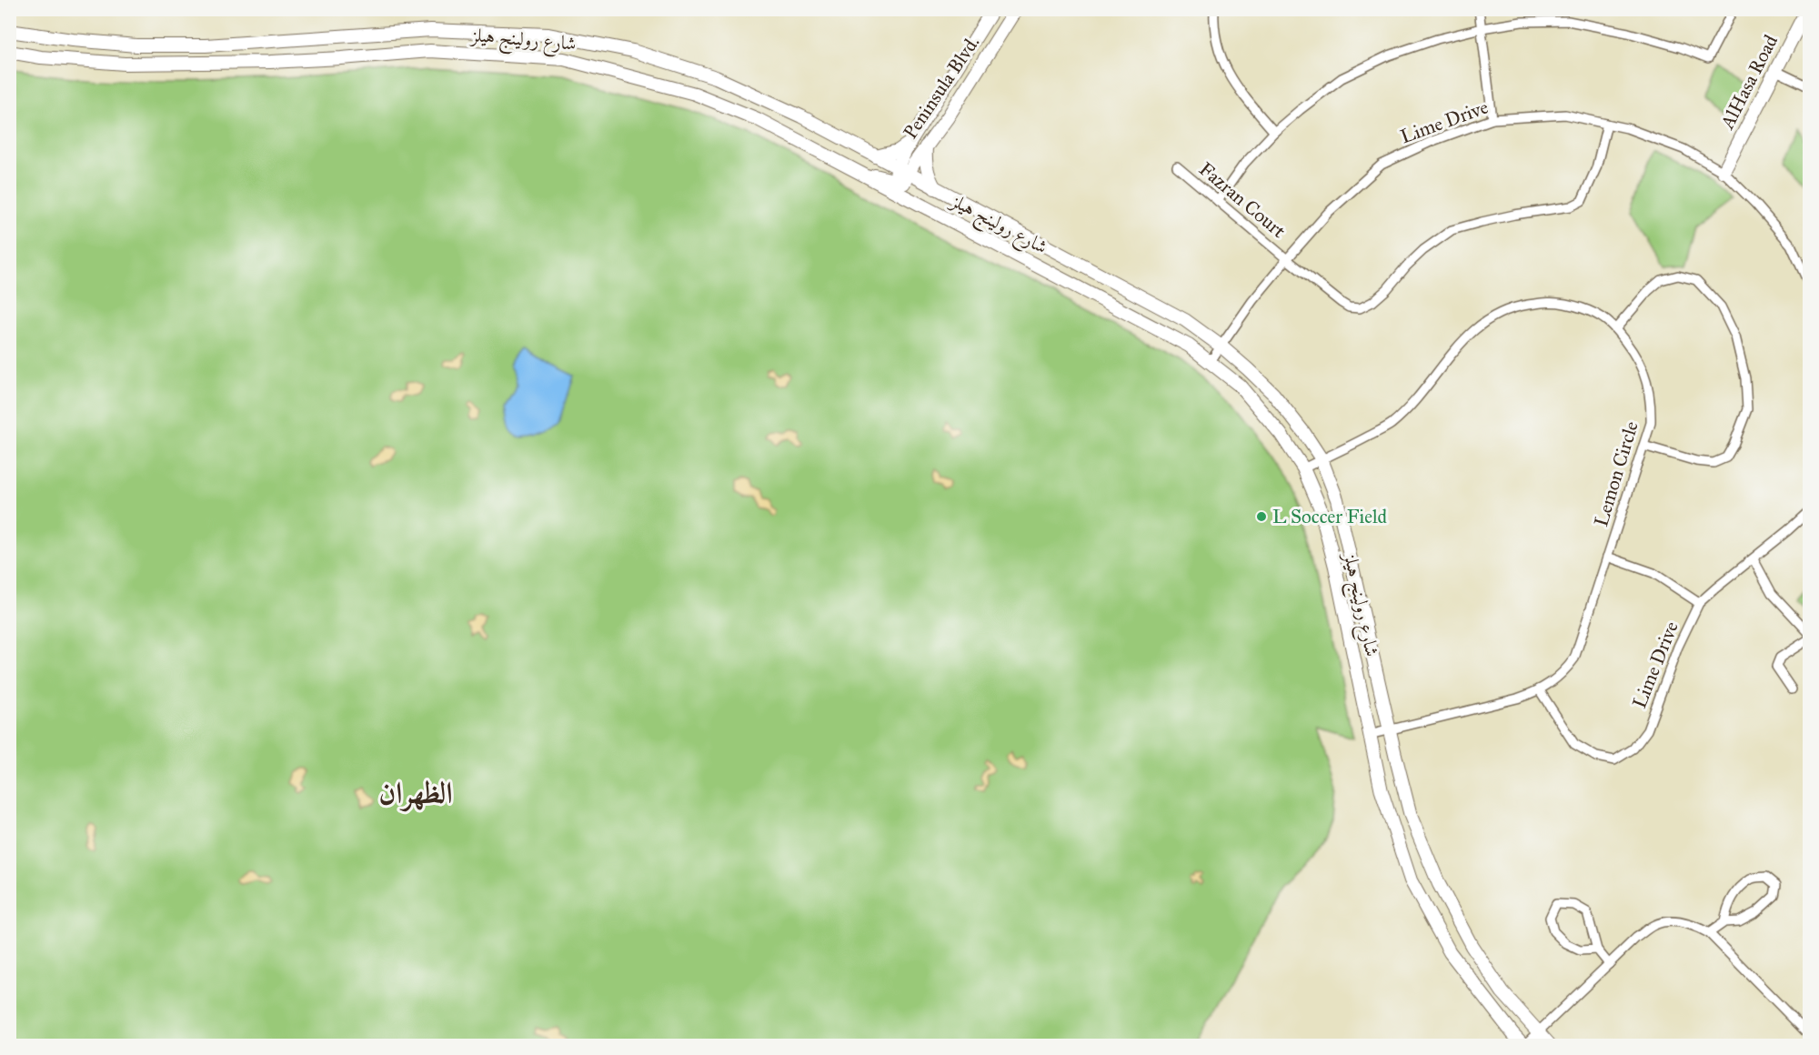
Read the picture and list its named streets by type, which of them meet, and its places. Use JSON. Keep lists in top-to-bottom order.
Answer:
{
  "streets": {
    "main road": ["شارع رولينج هيلز", "AlHasa Road", "Peninsula Blvd."],
    "street": ["Lime Drive", "Fazran Court", "Lemon Circle"]
  },
  "crossings": [
    ["شارع رولينج هيلز", "Peninsula Blvd."],
    ["شارع رولينج هيلز", "Lime Drive"],
    ["شارع رولينج هيلز", "Lemon Circle"],
    ["AlHasa Road", "Lime Drive"],
    ["Lime Drive", "Fazran Court"],
    ["Lime Drive", "Lemon Circle"]
  ],
  "districts": ["الظهران"],
  "places": ["L Soccer Field"]
}
